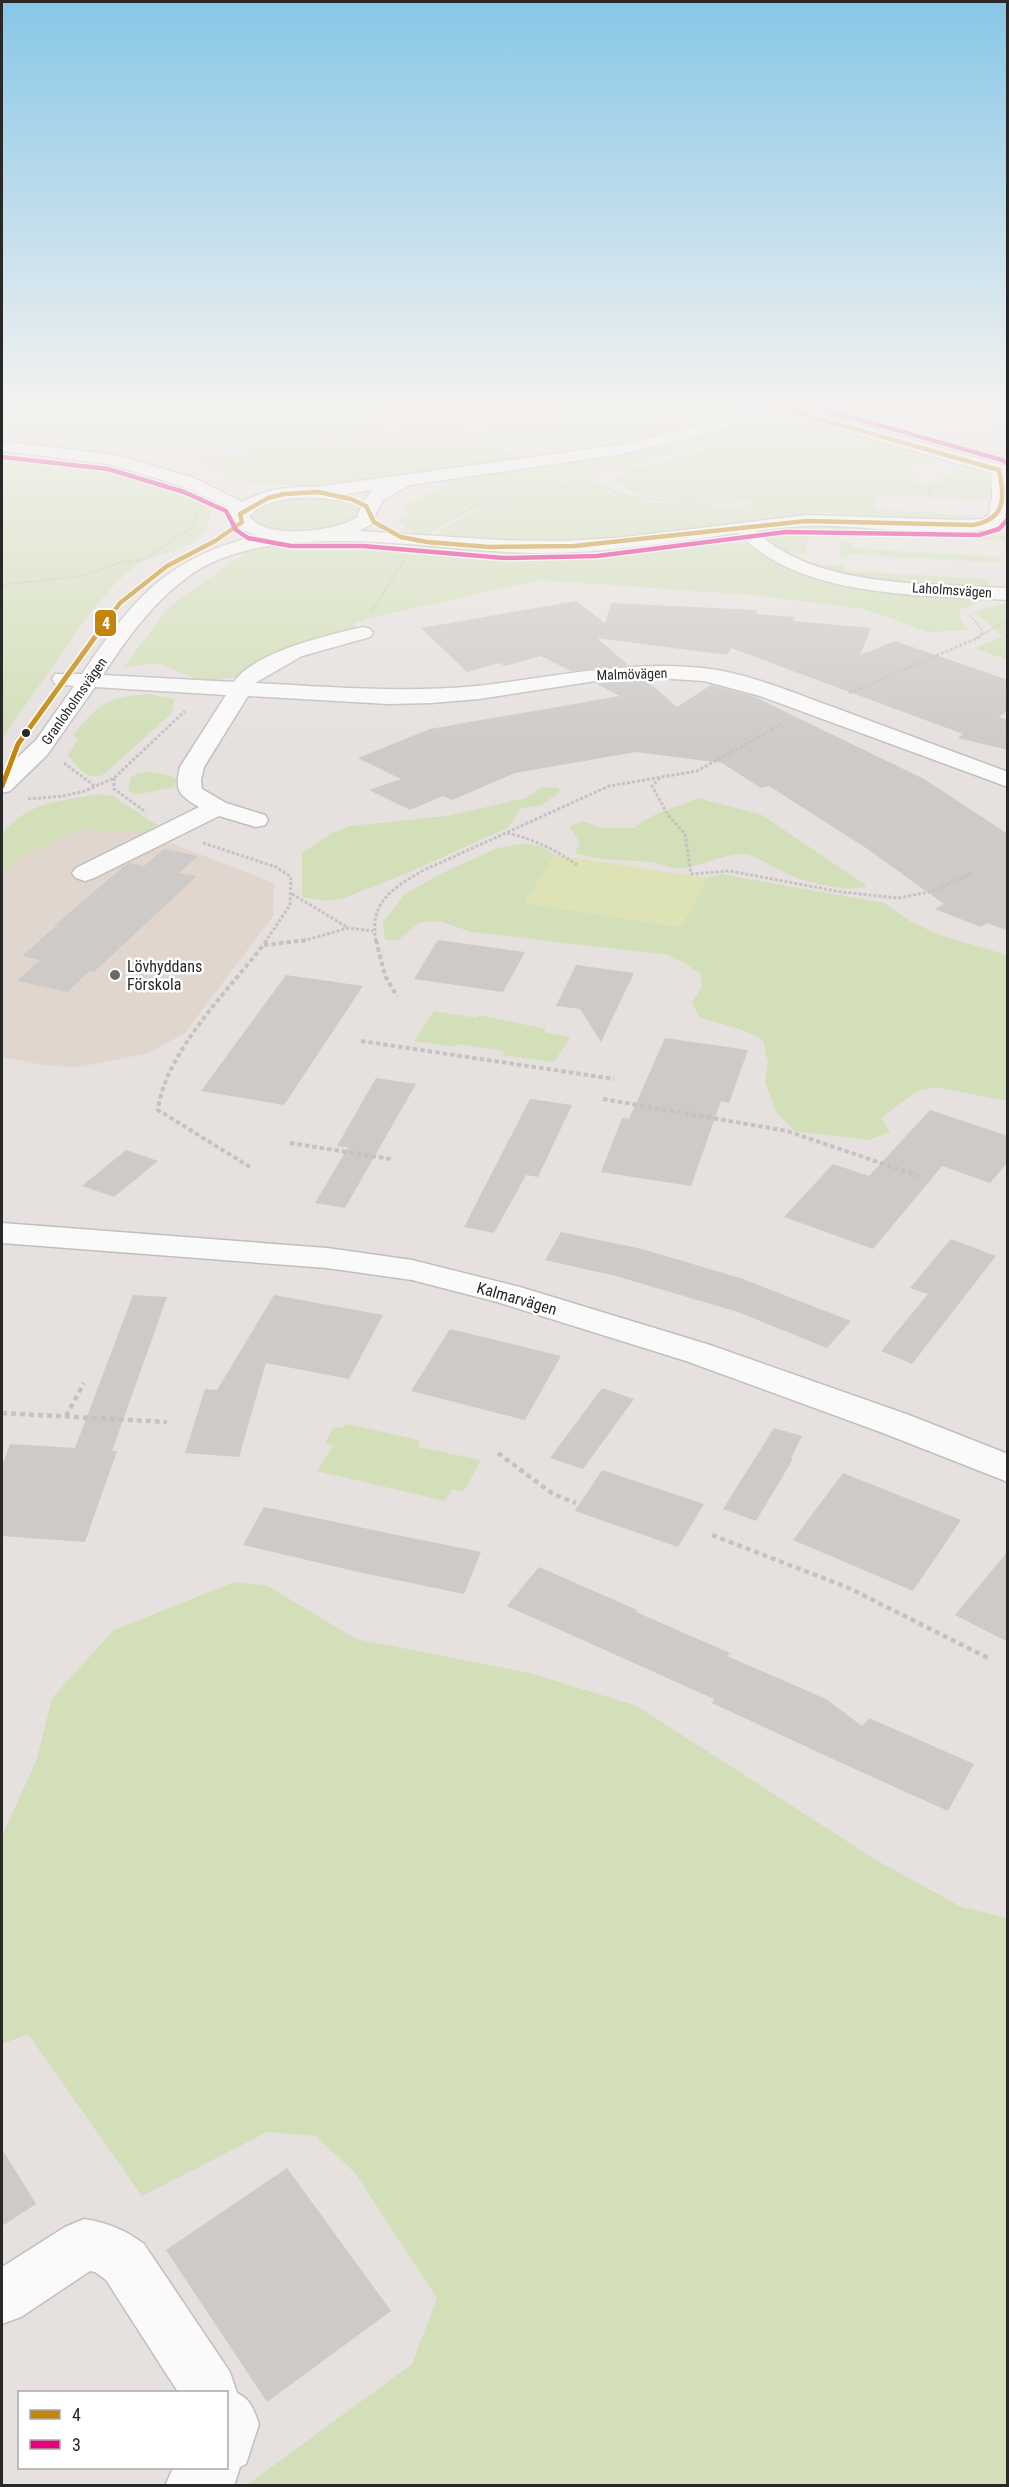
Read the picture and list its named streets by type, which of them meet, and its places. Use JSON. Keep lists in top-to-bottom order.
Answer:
{
  "streets": {
    "street": [
      "Laholmsvägen",
      "Malmövägen",
      "Granloholmsvägen",
      "Kalmarvägen"
    ]
  },
  "crossings": [
    ["Malmövägen", "Granloholmsvägen"]
  ],
  "places": ["Lövhyddans Förskola"],
  "lines": ["transit line 4", "transit line 3"],
  "legend": ["4", "3"]
}
